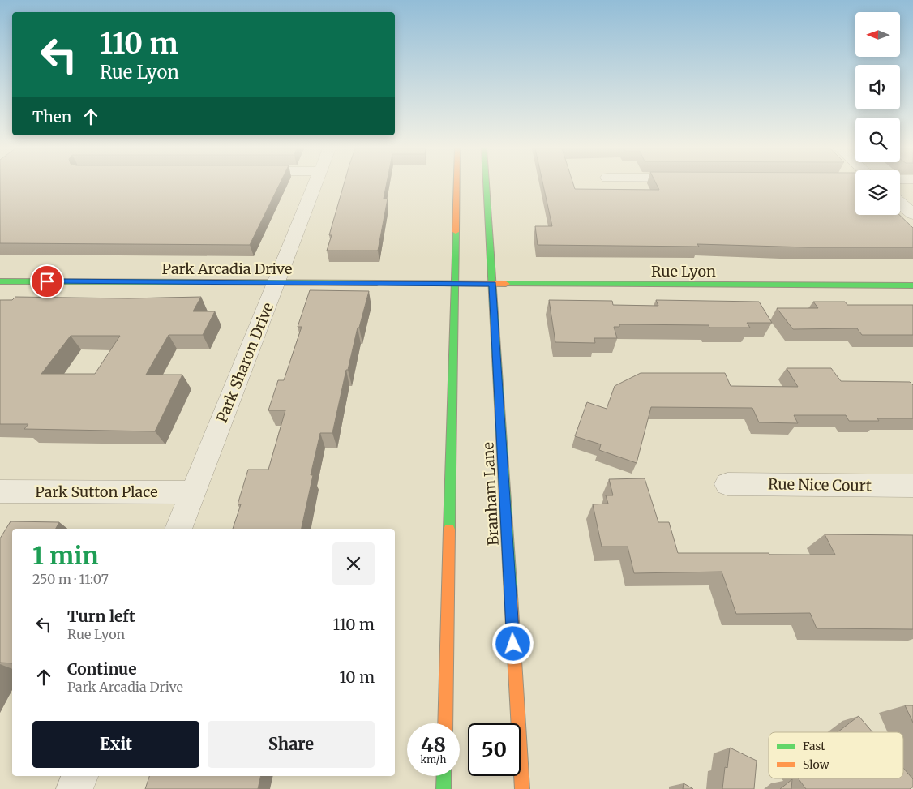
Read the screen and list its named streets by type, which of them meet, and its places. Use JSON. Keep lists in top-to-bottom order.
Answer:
{
  "streets": {
    "main road": ["Park Arcadia Drive", "Rue Lyon", "Branham Lane"],
    "street": ["Park Sharon Drive", "Rue Nice Court", "Park Sutton Place"]
  },
  "crossings": [
    ["Park Arcadia Drive", "Rue Lyon"],
    ["Park Arcadia Drive", "Park Sharon Drive"],
    ["Rue Lyon", "Branham Lane"],
    ["Park Sharon Drive", "Park Sutton Place"]
  ],
  "legend": ["Fast", "Slow"],
  "north": "left",
  "page": {
    "turn": ["110 m", "Rue Lyon"],
    "then": "Then",
    "heading": ["1 min", "250 m · 11:07"],
    "list": [
      {
        "name": "Turn left",
        "note": "Rue Lyon",
        "value": "110 m"
      },
      {
        "name": "Continue",
        "note": "Park Arcadia Drive",
        "value": "10 m"
      }
    ],
    "buttons": ["Exit", "Share"],
    "speed": "48 km/h",
    "limit": "50"
  }
}
